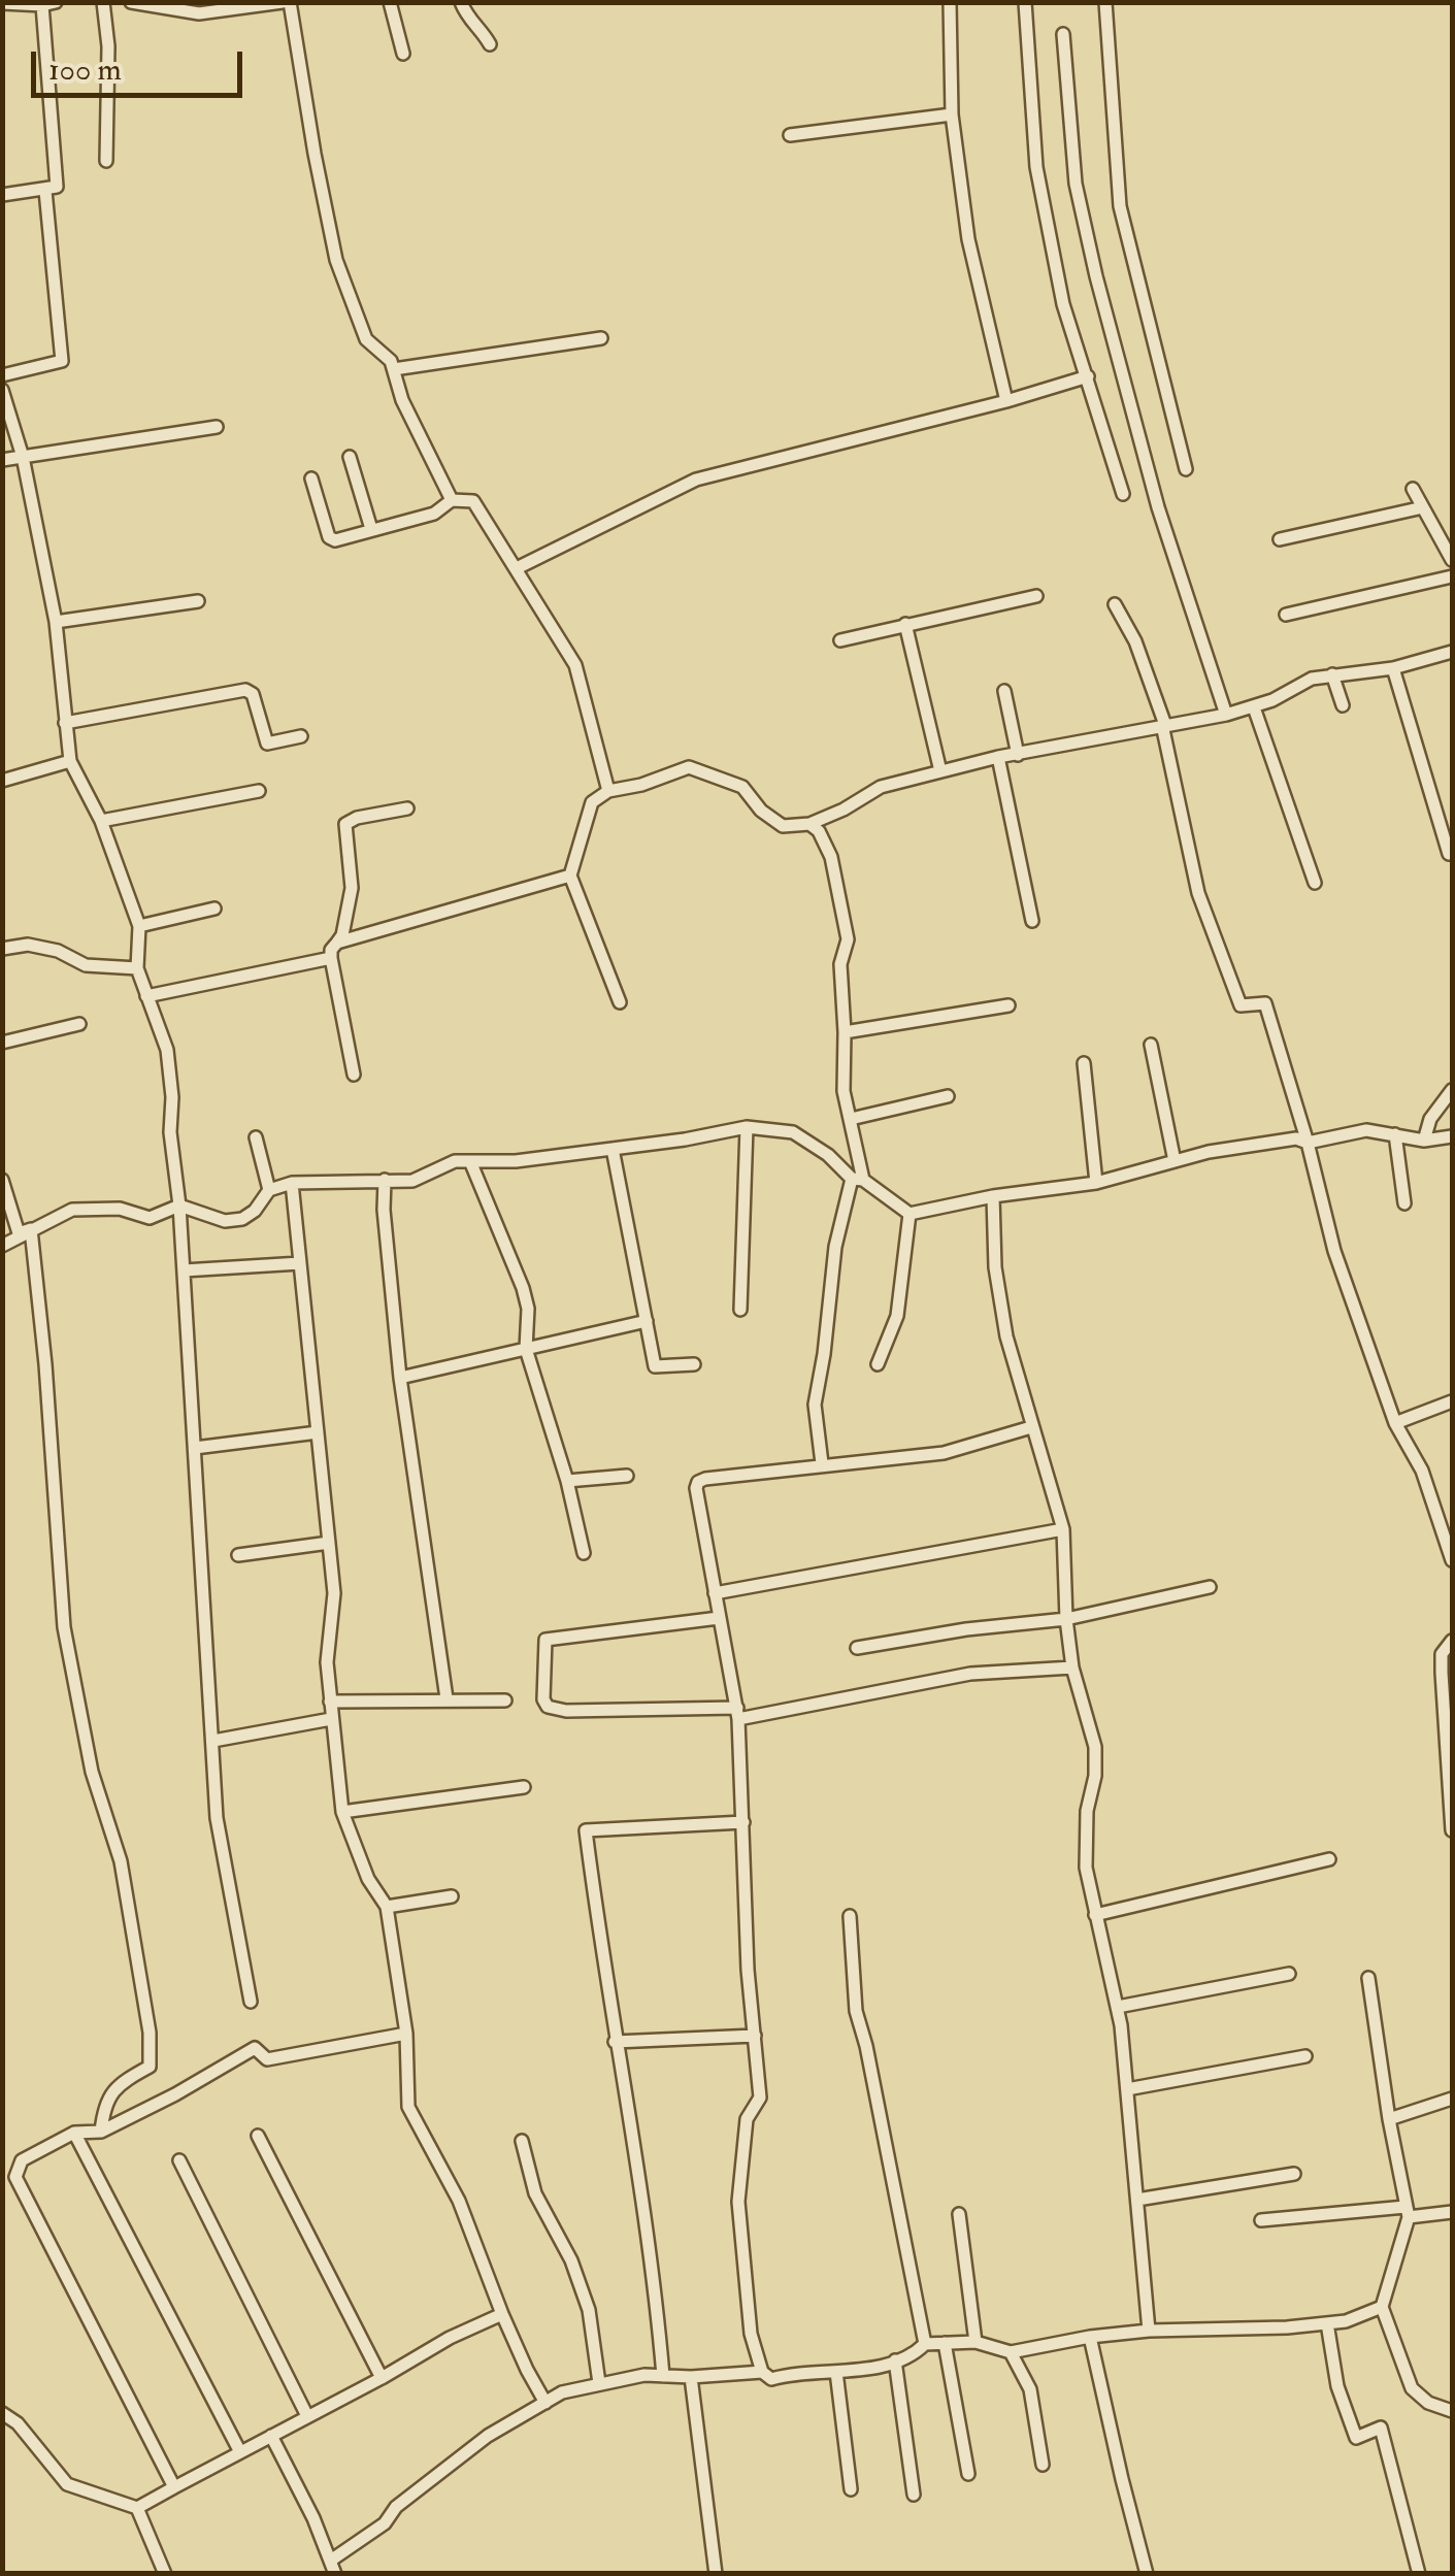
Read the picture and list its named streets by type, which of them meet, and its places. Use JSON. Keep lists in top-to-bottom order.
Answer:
{
  "scale_bar": "100 m"
}
